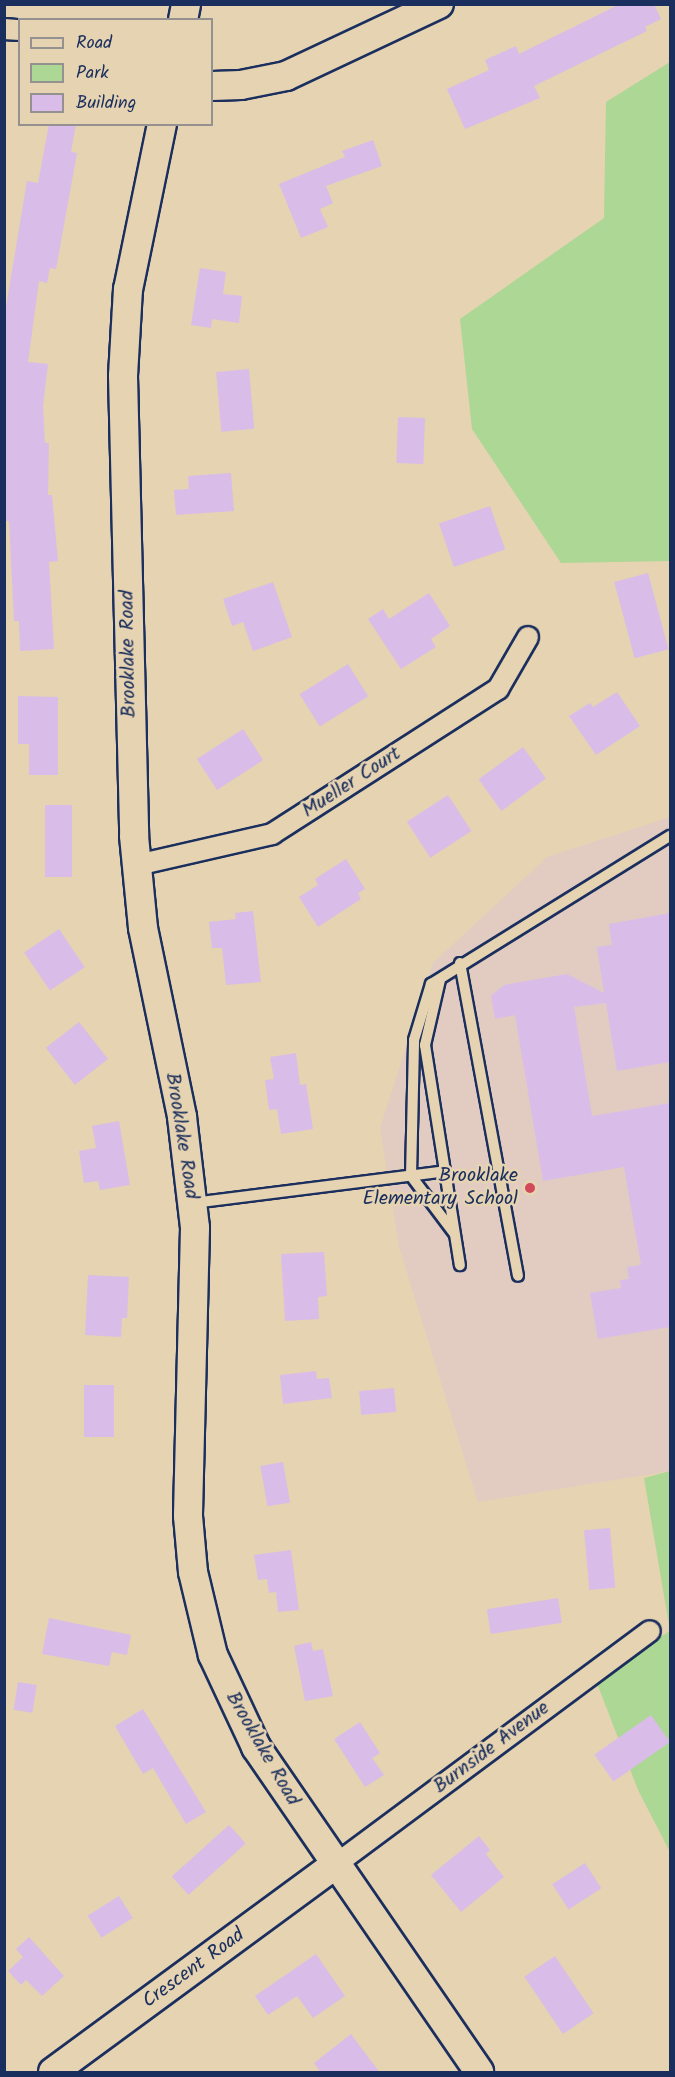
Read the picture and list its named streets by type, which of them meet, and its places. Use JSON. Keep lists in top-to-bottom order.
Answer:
{
  "streets": {
    "street": [
      "Brooklake Road",
      "Mueller Court",
      "Burnside Avenue",
      "Crescent Road"
    ]
  },
  "crossings": [
    ["Brooklake Road", "Mueller Court"],
    ["Brooklake Road", "Burnside Avenue"],
    ["Brooklake Road", "Crescent Road"],
    ["Burnside Avenue", "Crescent Road"]
  ],
  "places": ["Brooklake Elementary School"],
  "legend": ["Road", "Park", "Building"]
}
